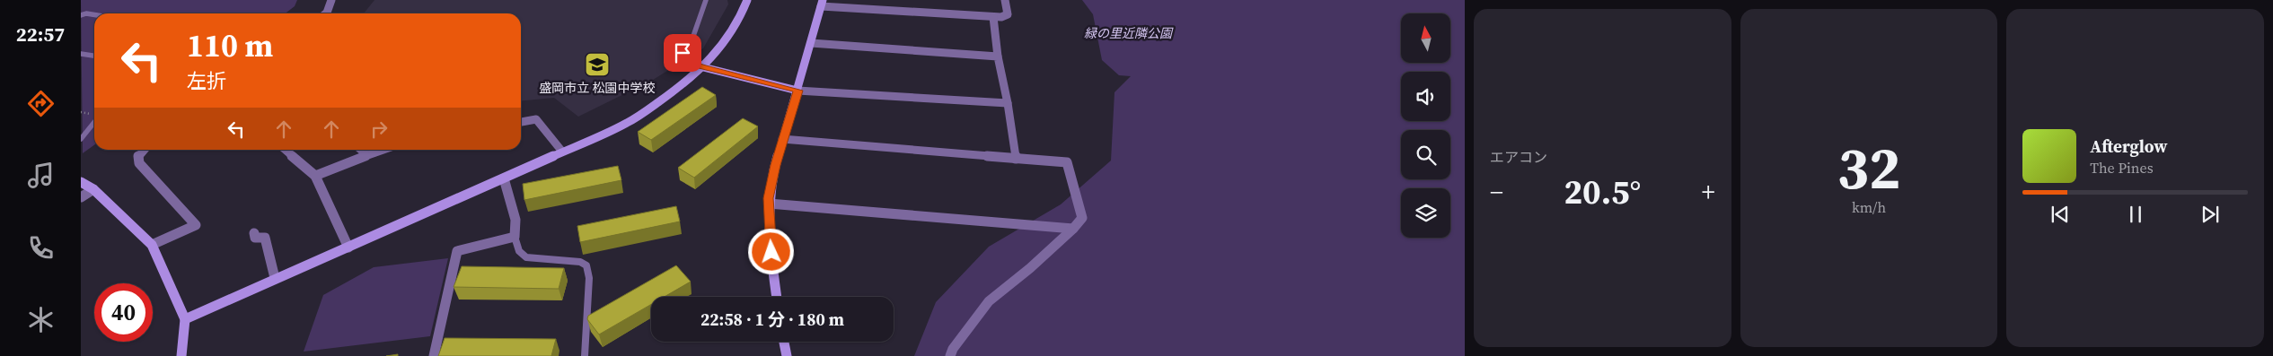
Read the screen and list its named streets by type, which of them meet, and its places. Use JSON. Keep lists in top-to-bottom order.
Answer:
{
  "parks": ["緑の里近隣公園"],
  "places": {
    "school or university": ["盛岡市立 松園中学校"]
  },
  "north": "top",
  "page": {
    "tabs": "22:57",
    "tile": [
      "エアコン",
      ["32", "km/h"]
    ],
    "turn": ["110 m", "左折"],
    "song": ["Afterglow", "The Pines"],
    "heat": ["−", "20.5°", "+"],
    "limit": "40",
    "trip": "22:58 · 1 分 · 180 m"
  }
}
